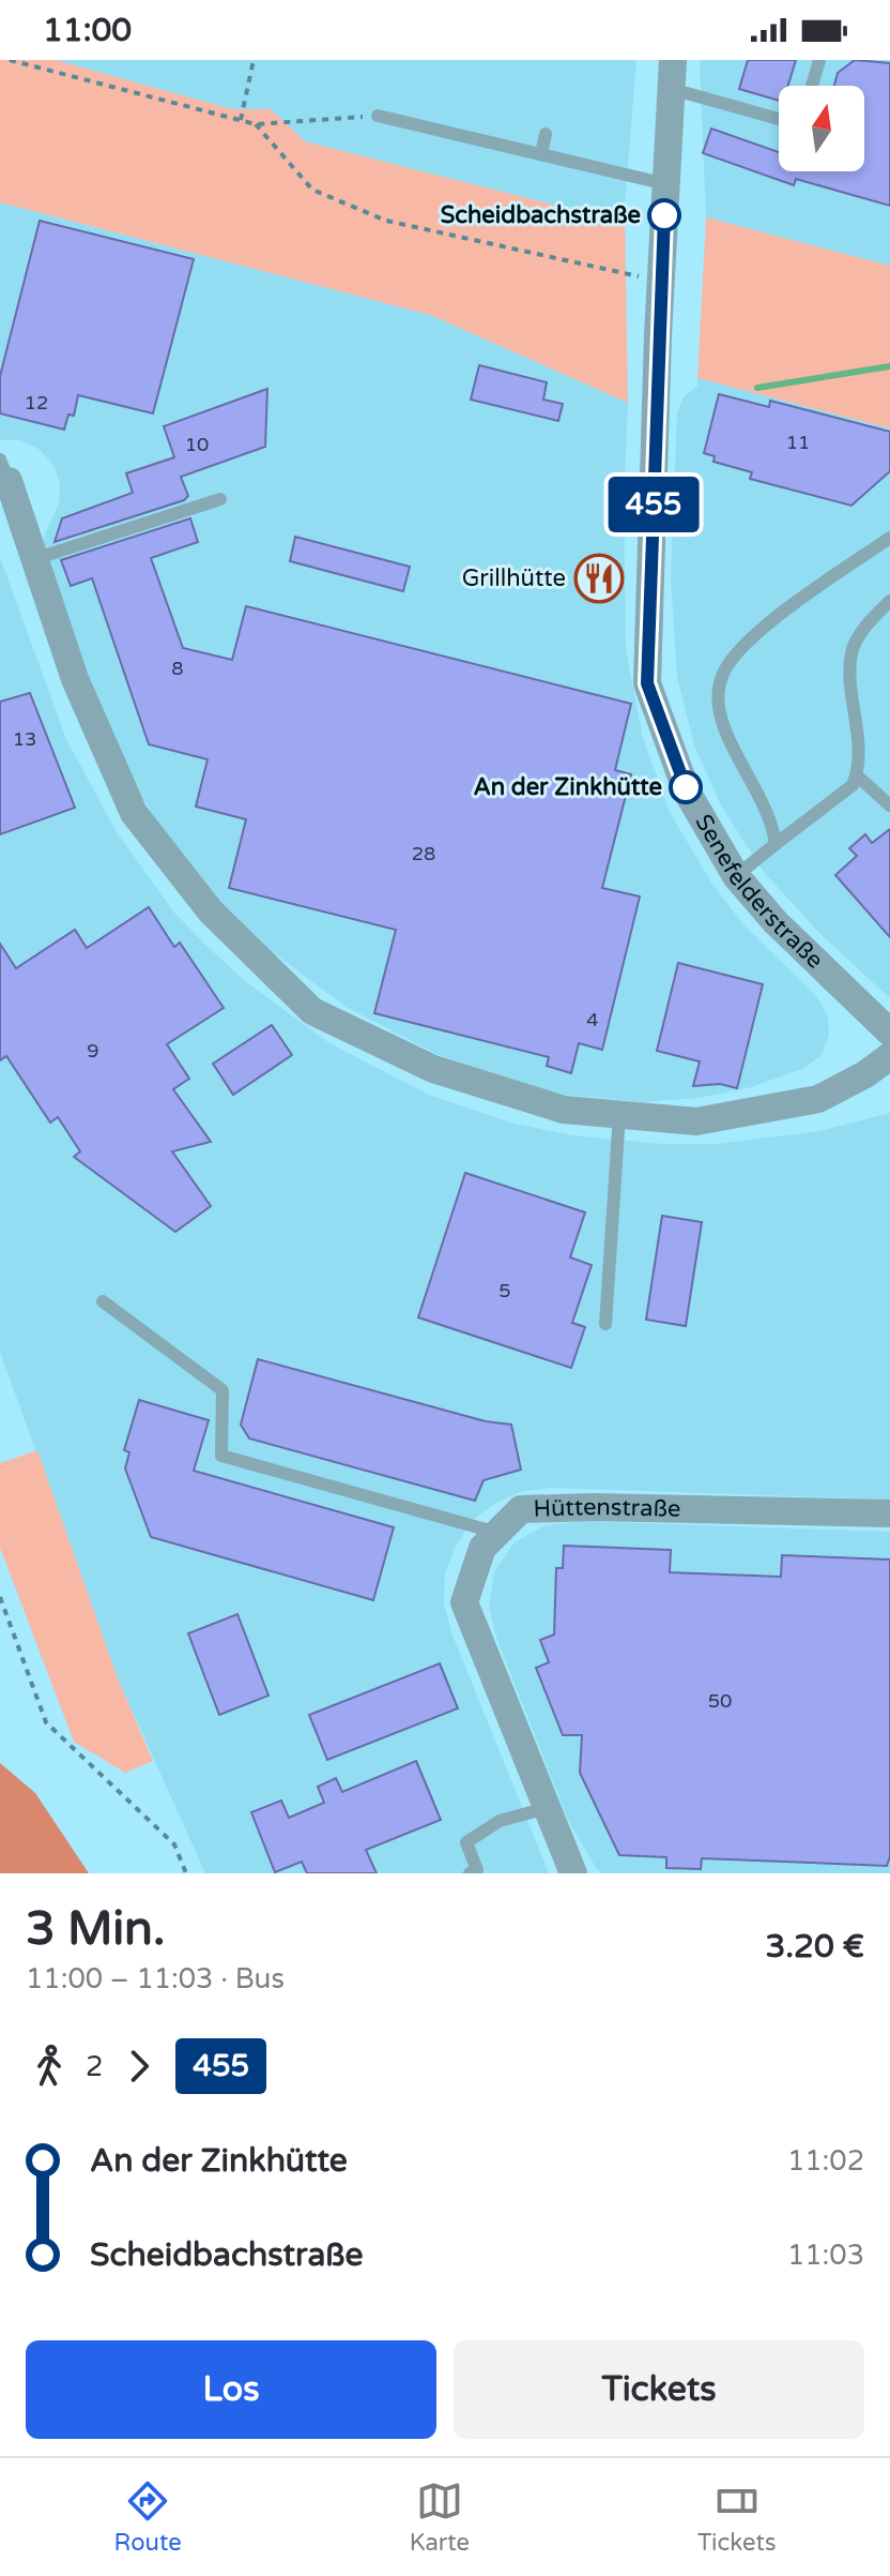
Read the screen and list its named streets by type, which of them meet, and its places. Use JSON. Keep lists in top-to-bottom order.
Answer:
{
  "streets": {
    "street": ["Senefelderstraße", "Hüttenstraße"]
  },
  "places": {
    "other": ["Scheidbachstraße", "An der Zinkhütte"],
    "restaurant": ["Grillhütte"]
  },
  "lines": ["bus line 455"],
  "house_numbers": [
    "12",
    "11",
    "10",
    "8",
    "13",
    "28",
    "4",
    "9",
    "5",
    "50"
  ],
  "north": "top",
  "page": {
    "status": "11:00",
    "on_map": "455",
    "heading": ["3 Min.", "11:00 – 11:03 · Bus", "3.20 €"],
    "legs": ["2", "455"],
    "list": [
      {
        "name": "An der Zinkhütte",
        "value": "11:02"
      },
      {
        "name": "Scheidbachstraße",
        "value": "11:03"
      }
    ],
    "buttons": ["Los", "Tickets"],
    "tabs": ["Route", "Karte", "Tickets"]
  }
}
